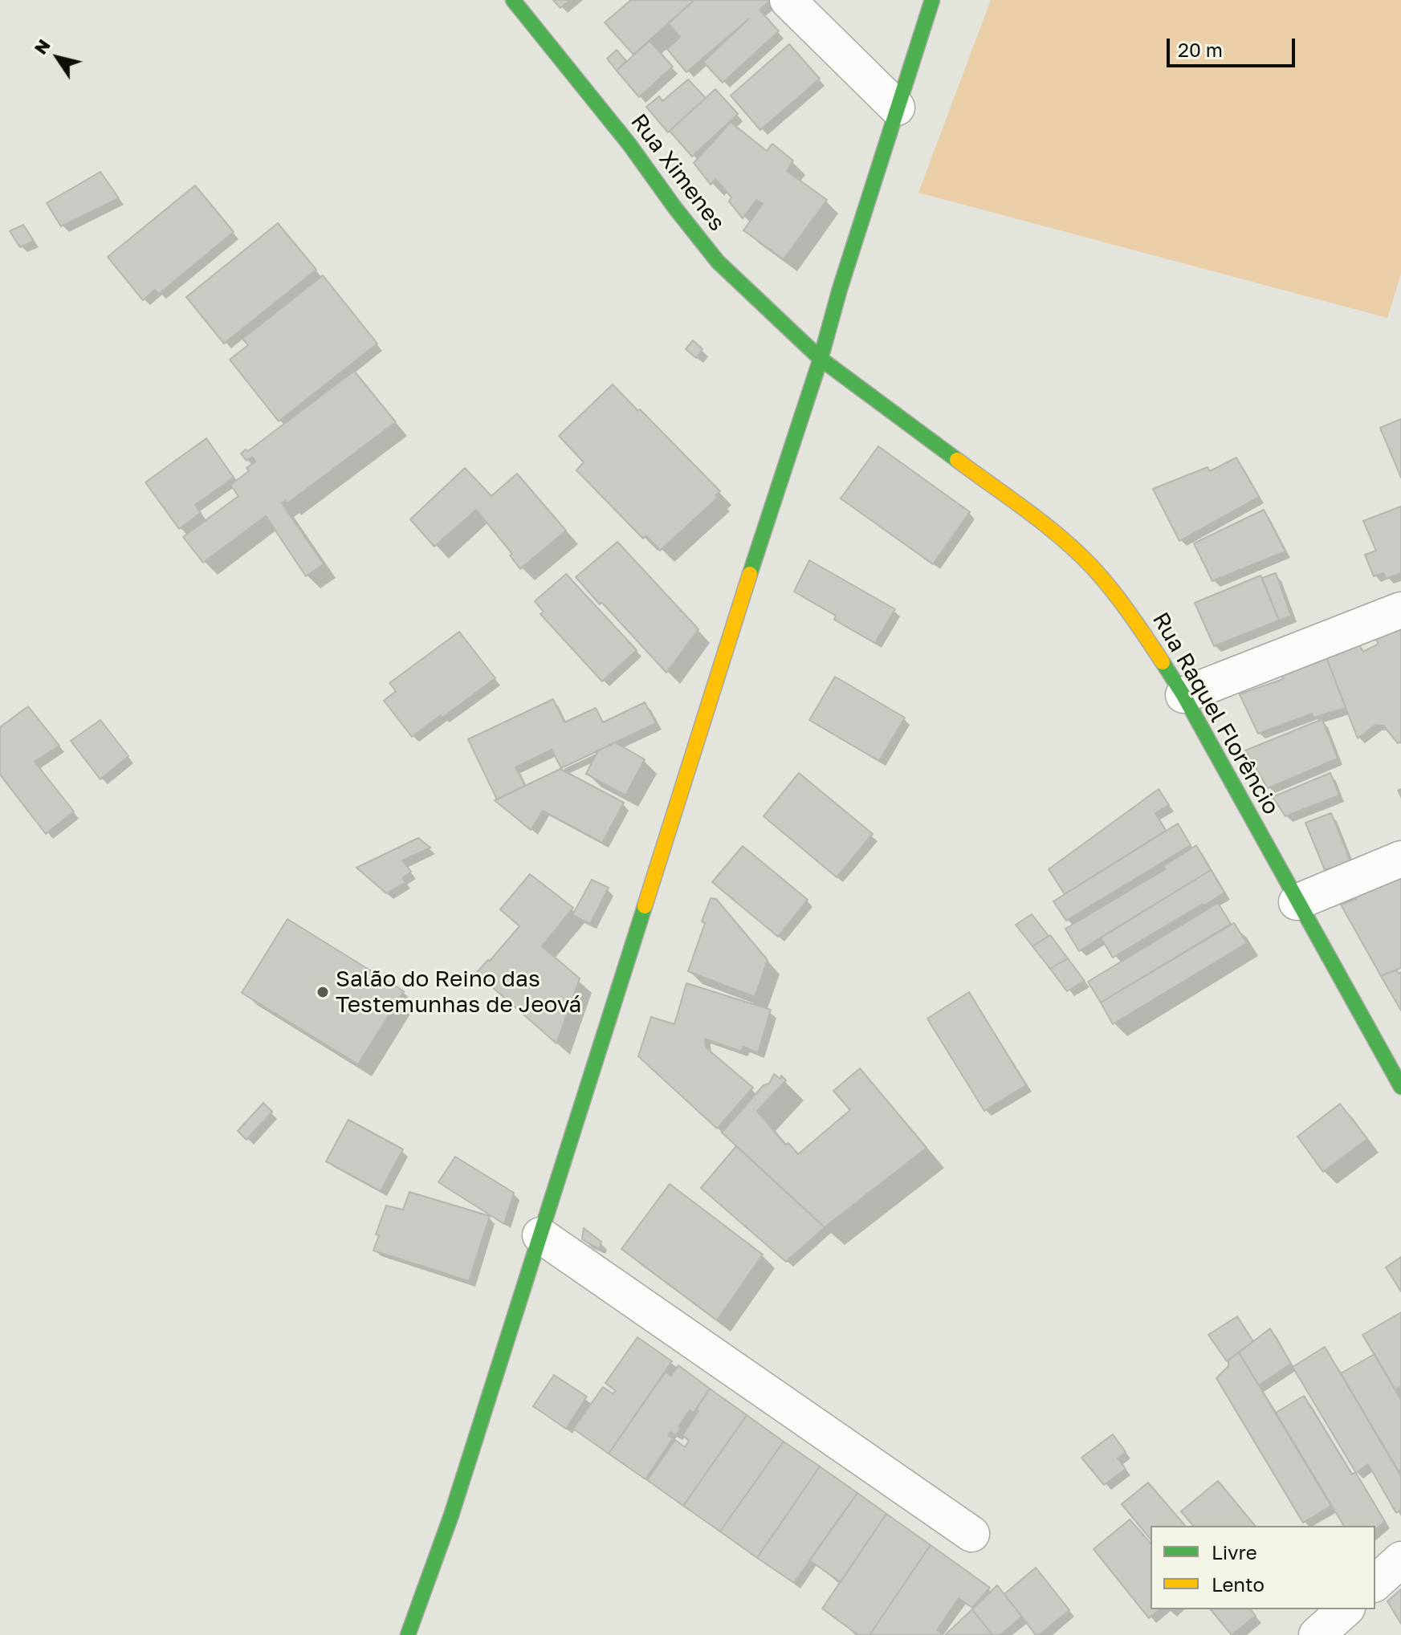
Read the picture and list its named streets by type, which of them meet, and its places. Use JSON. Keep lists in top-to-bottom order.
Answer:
{
  "streets": {
    "main road": ["Rua Ximenes", "Rua Raquel Florêncio"]
  },
  "crossings": [
    ["Rua Ximenes", "Rua Raquel Florêncio"]
  ],
  "places": ["Salão do Reino das Testemunhas de Jeová"],
  "legend": ["Livre", "Lento"],
  "scale_bar": "20 m",
  "north": "top left"
}
